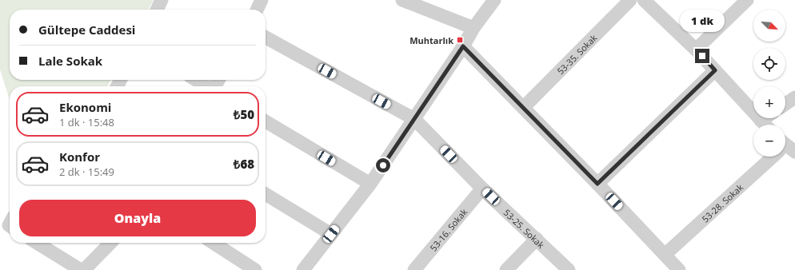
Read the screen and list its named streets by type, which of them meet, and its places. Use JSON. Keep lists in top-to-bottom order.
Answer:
{
  "streets": {
    "street": [
      "53-35. Sokak",
      "53-28. Sokak",
      "53-25. Sokak",
      "53-16. Sokak"
    ]
  },
  "crossings": [
    ["53-25. Sokak", "53-16. Sokak"]
  ],
  "places": {
    "transit": ["Muhtarlık"]
  },
  "north": "bottom right",
  "page": {
    "map_buttons": ["+", "−"],
    "bubble": "1 dk",
    "banner": ["Gültepe Caddesi", "Lale Sokak"],
    "list": [
      {
        "name": "Ekonomi",
        "note": "1 dk · 15:48",
        "value": "₺50"
      },
      {
        "name": "Konfor",
        "note": "2 dk · 15:49",
        "value": "₺68"
      }
    ],
    "buttons": "Onayla"
  }
}
